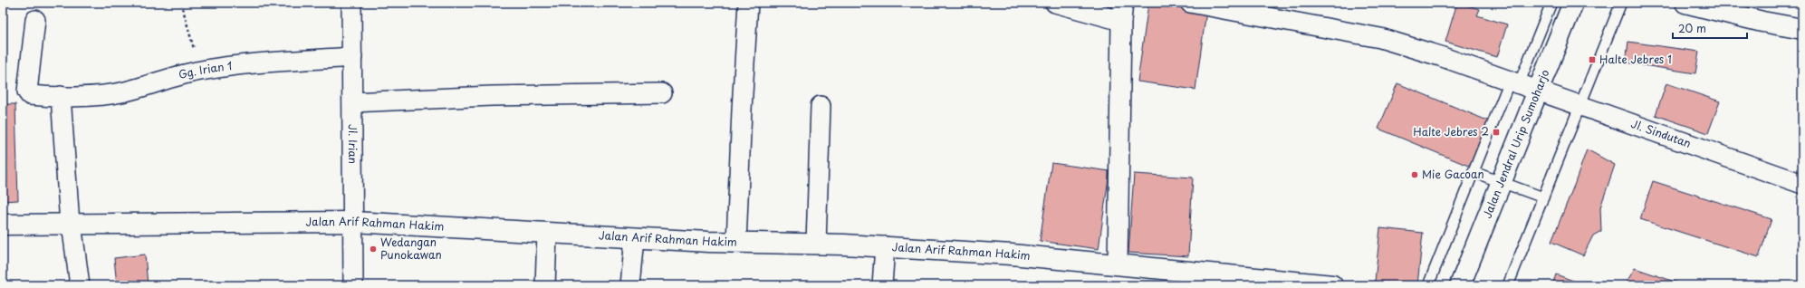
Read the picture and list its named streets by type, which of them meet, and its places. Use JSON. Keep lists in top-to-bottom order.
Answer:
{
  "streets": {
    "main road": ["Jalan Jendral Urip Sumoharjo", "Jalan Arif Rahman Hakim"],
    "street": ["Gg. Irian 1", "Jl. Sindutan", "Jl. Irian"]
  },
  "crossings": [
    ["Gg. Irian 1", "Jl. Irian"],
    ["Jl. Sindutan", "Jalan Jendral Urip Sumoharjo"],
    ["Jl. Irian", "Jalan Arif Rahman Hakim"]
  ],
  "places": {
    "transit": ["Halte Jebres 1", "Halte Jebres 2"],
    "other": ["Mie Gacoan", "Wedangan Punokawan"]
  },
  "scale_bar": "20 m"
}
